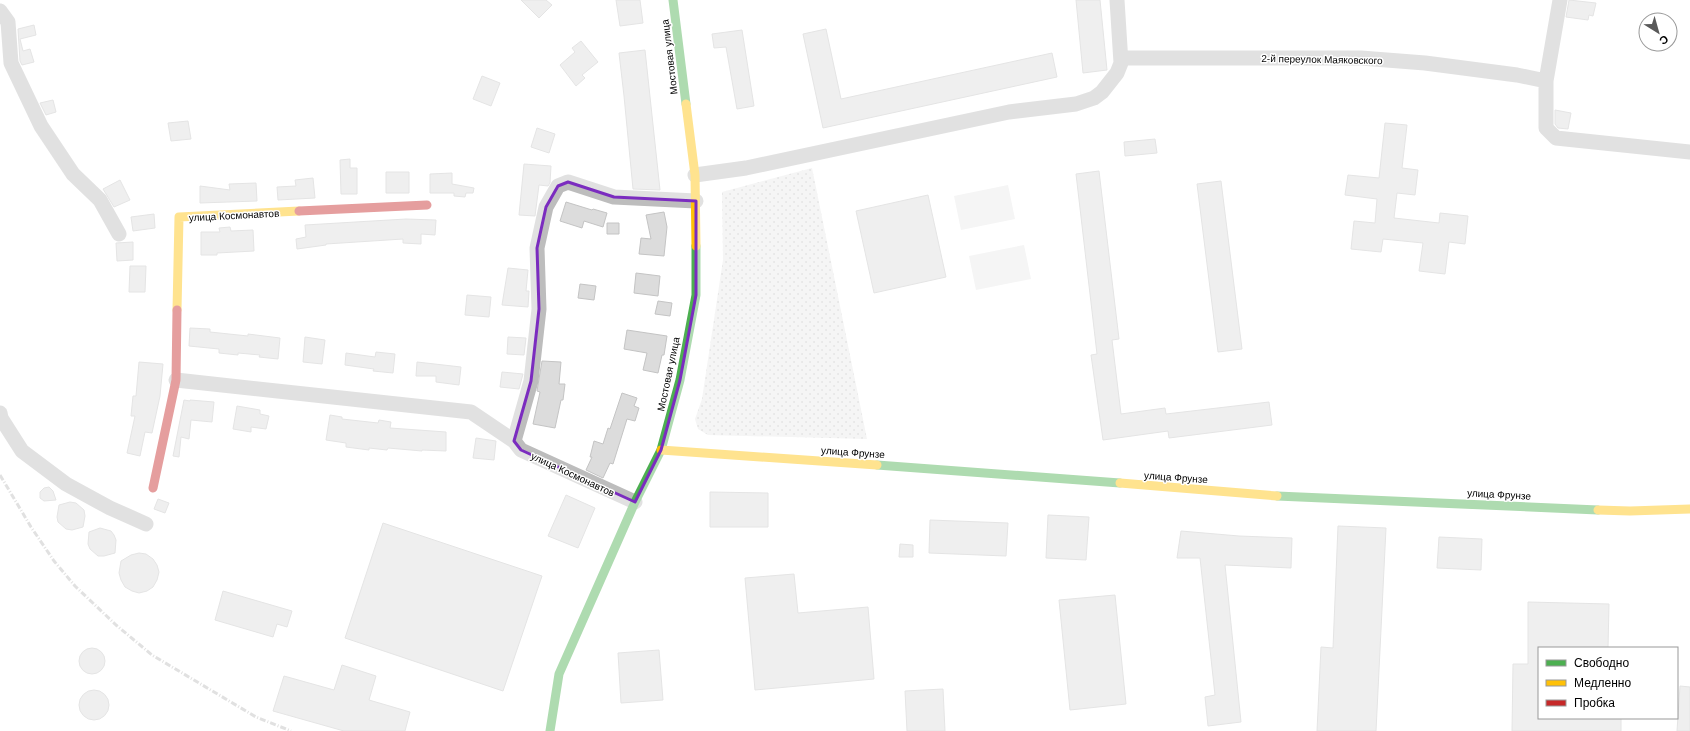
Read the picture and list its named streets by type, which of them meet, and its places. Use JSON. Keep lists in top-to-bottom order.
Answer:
{
  "streets": {
    "street": [
      "Мостовая улица",
      "2-й переулок Маяковского",
      "улица Космонавтов",
      "улица Фрунзе"
    ]
  },
  "crossings": [
    ["Мостовая улица", "улица Космонавтов"],
    ["Мостовая улица", "улица Фрунзе"]
  ],
  "legend": ["Свободно", "Медленно", "Пробка"],
  "north": "bottom right"
}
